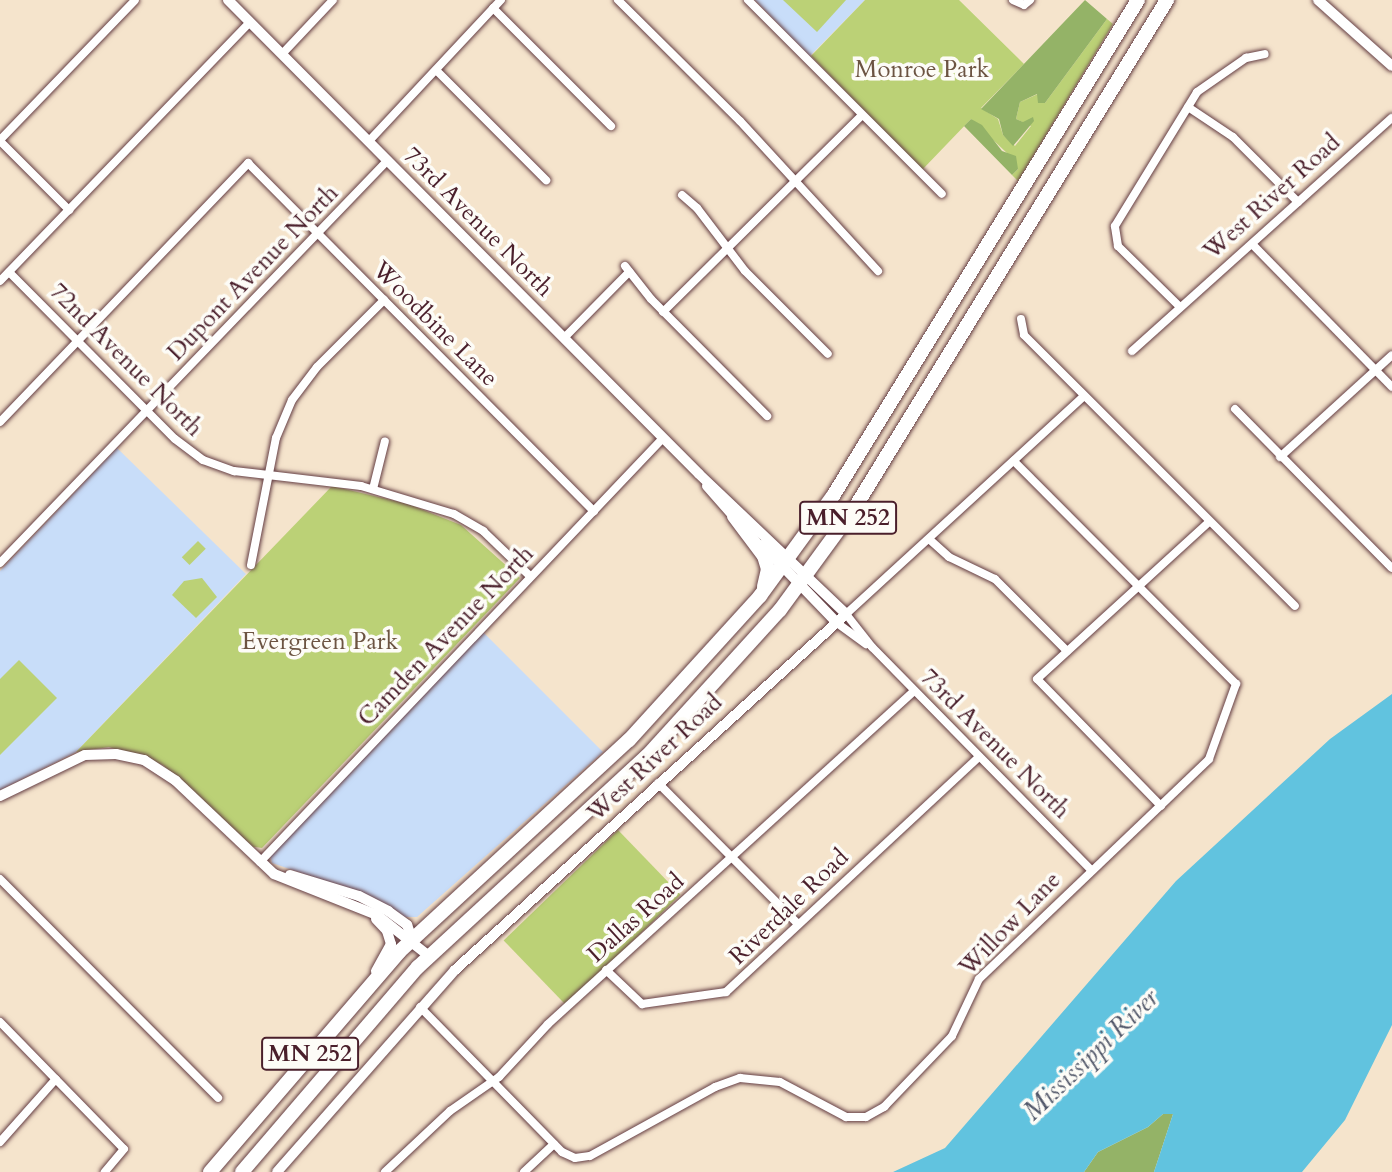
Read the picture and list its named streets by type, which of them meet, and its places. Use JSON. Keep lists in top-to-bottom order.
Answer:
{
  "streets": {
    "highway": ["MN 252"],
    "street": [
      "West River Road",
      "73rd Avenue North",
      "Dupont Avenue North",
      "Woodbine Lane",
      "72nd Avenue North",
      "Camden Avenue North",
      "Riverdale Road",
      "Dallas Road",
      "Willow Lane"
    ]
  },
  "crossings": [
    ["West River Road", "73rd Avenue North"],
    ["73rd Avenue North", "Dupont Avenue North"],
    ["73rd Avenue North", "MN 252"],
    ["73rd Avenue North", "Camden Avenue North"],
    ["73rd Avenue North", "Riverdale Road"],
    ["73rd Avenue North", "Dallas Road"],
    ["73rd Avenue North", "Willow Lane"],
    ["Dupont Avenue North", "Woodbine Lane"],
    ["Dupont Avenue North", "72nd Avenue North"],
    ["Woodbine Lane", "72nd Avenue North"],
    ["Woodbine Lane", "Camden Avenue North"],
    ["72nd Avenue North", "Camden Avenue North"],
    ["Riverdale Road", "Dallas Road"]
  ],
  "water": ["Mississippi River"],
  "parks": ["Monroe Park", "Evergreen Park"]
}
